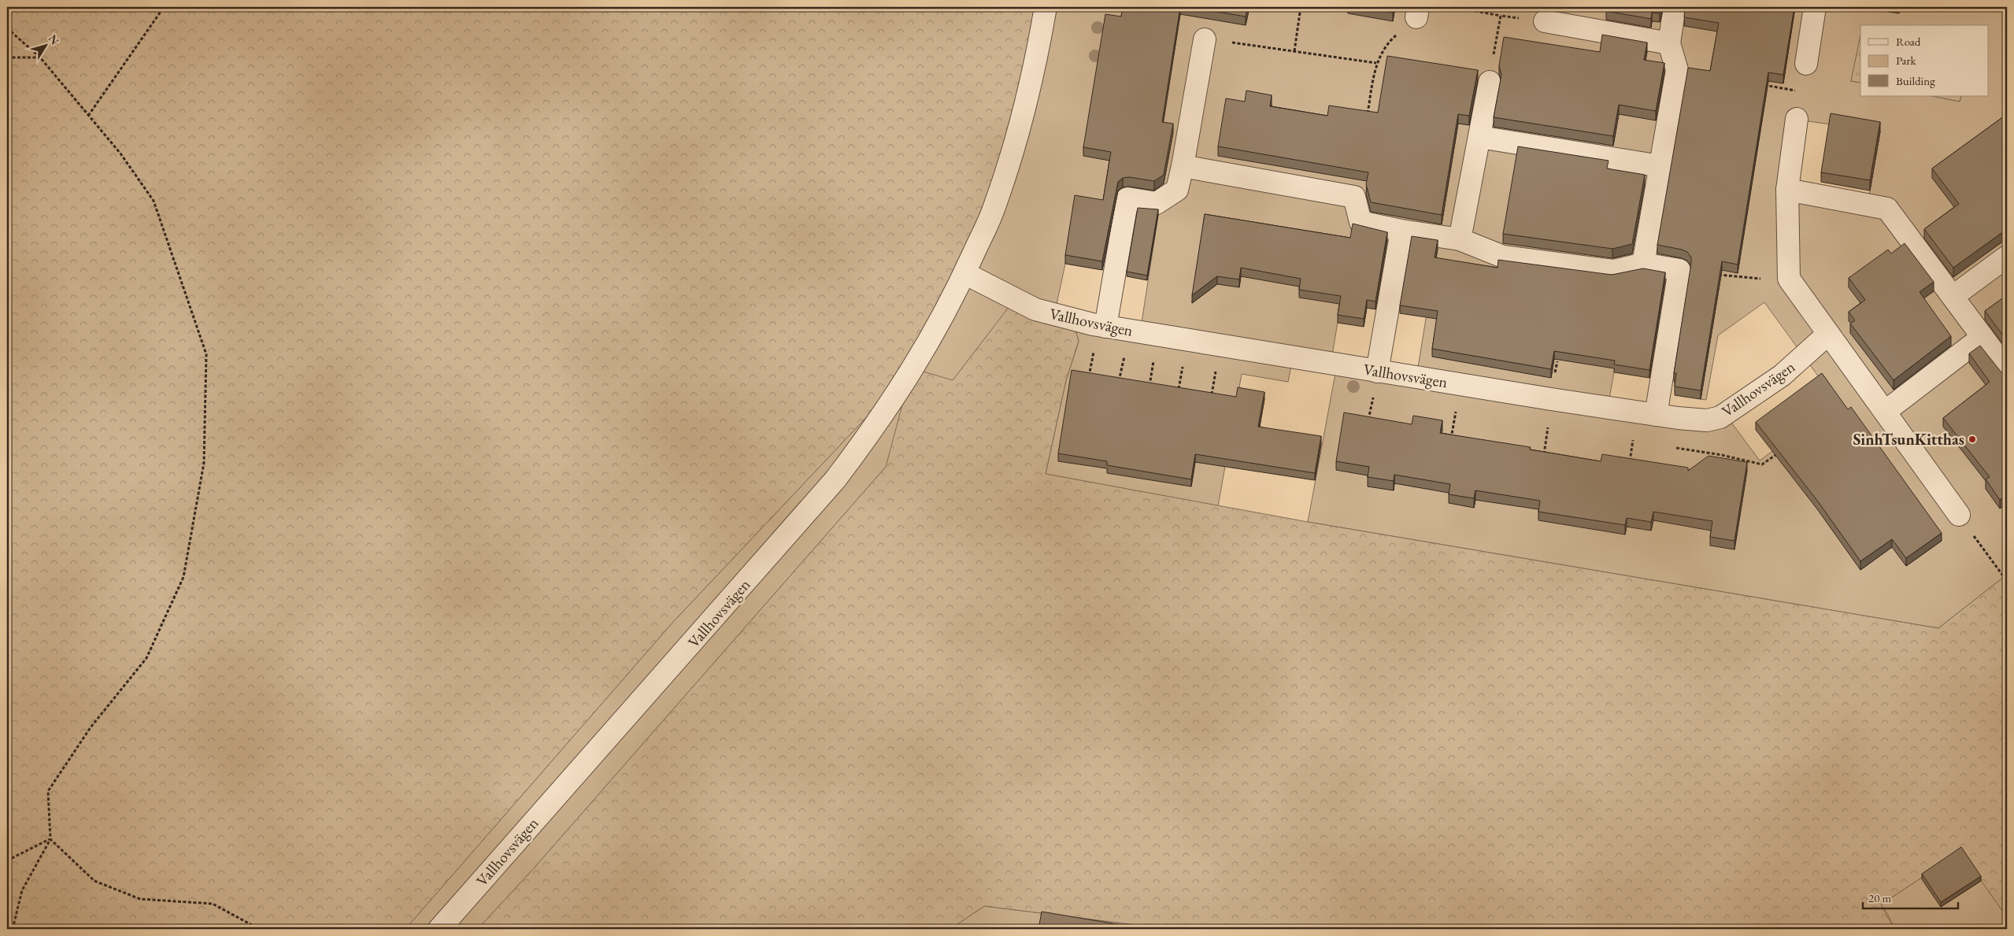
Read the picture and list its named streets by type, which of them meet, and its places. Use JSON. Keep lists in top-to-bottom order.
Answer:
{
  "streets": {
    "street": ["Vallhovsvägen"]
  },
  "places": ["SinhTsunKitthas"],
  "legend": ["Road", "Park", "Building"],
  "scale_bar": "20 m",
  "north": "top right"
}
